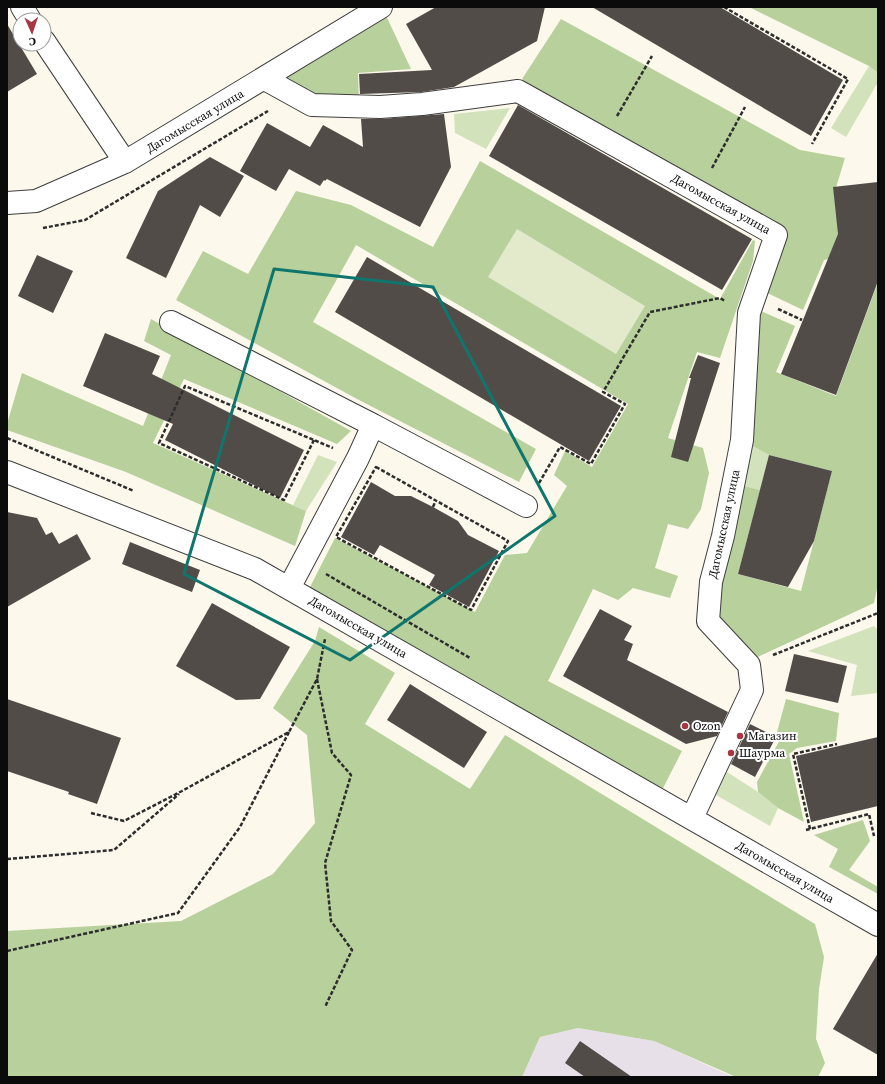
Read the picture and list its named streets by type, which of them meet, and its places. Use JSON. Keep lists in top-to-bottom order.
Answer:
{
  "streets": {
    "street": ["Дагомысская улица"]
  },
  "places": ["Ozon", "Магазин", "Шаурма"],
  "north": "bottom"
}
